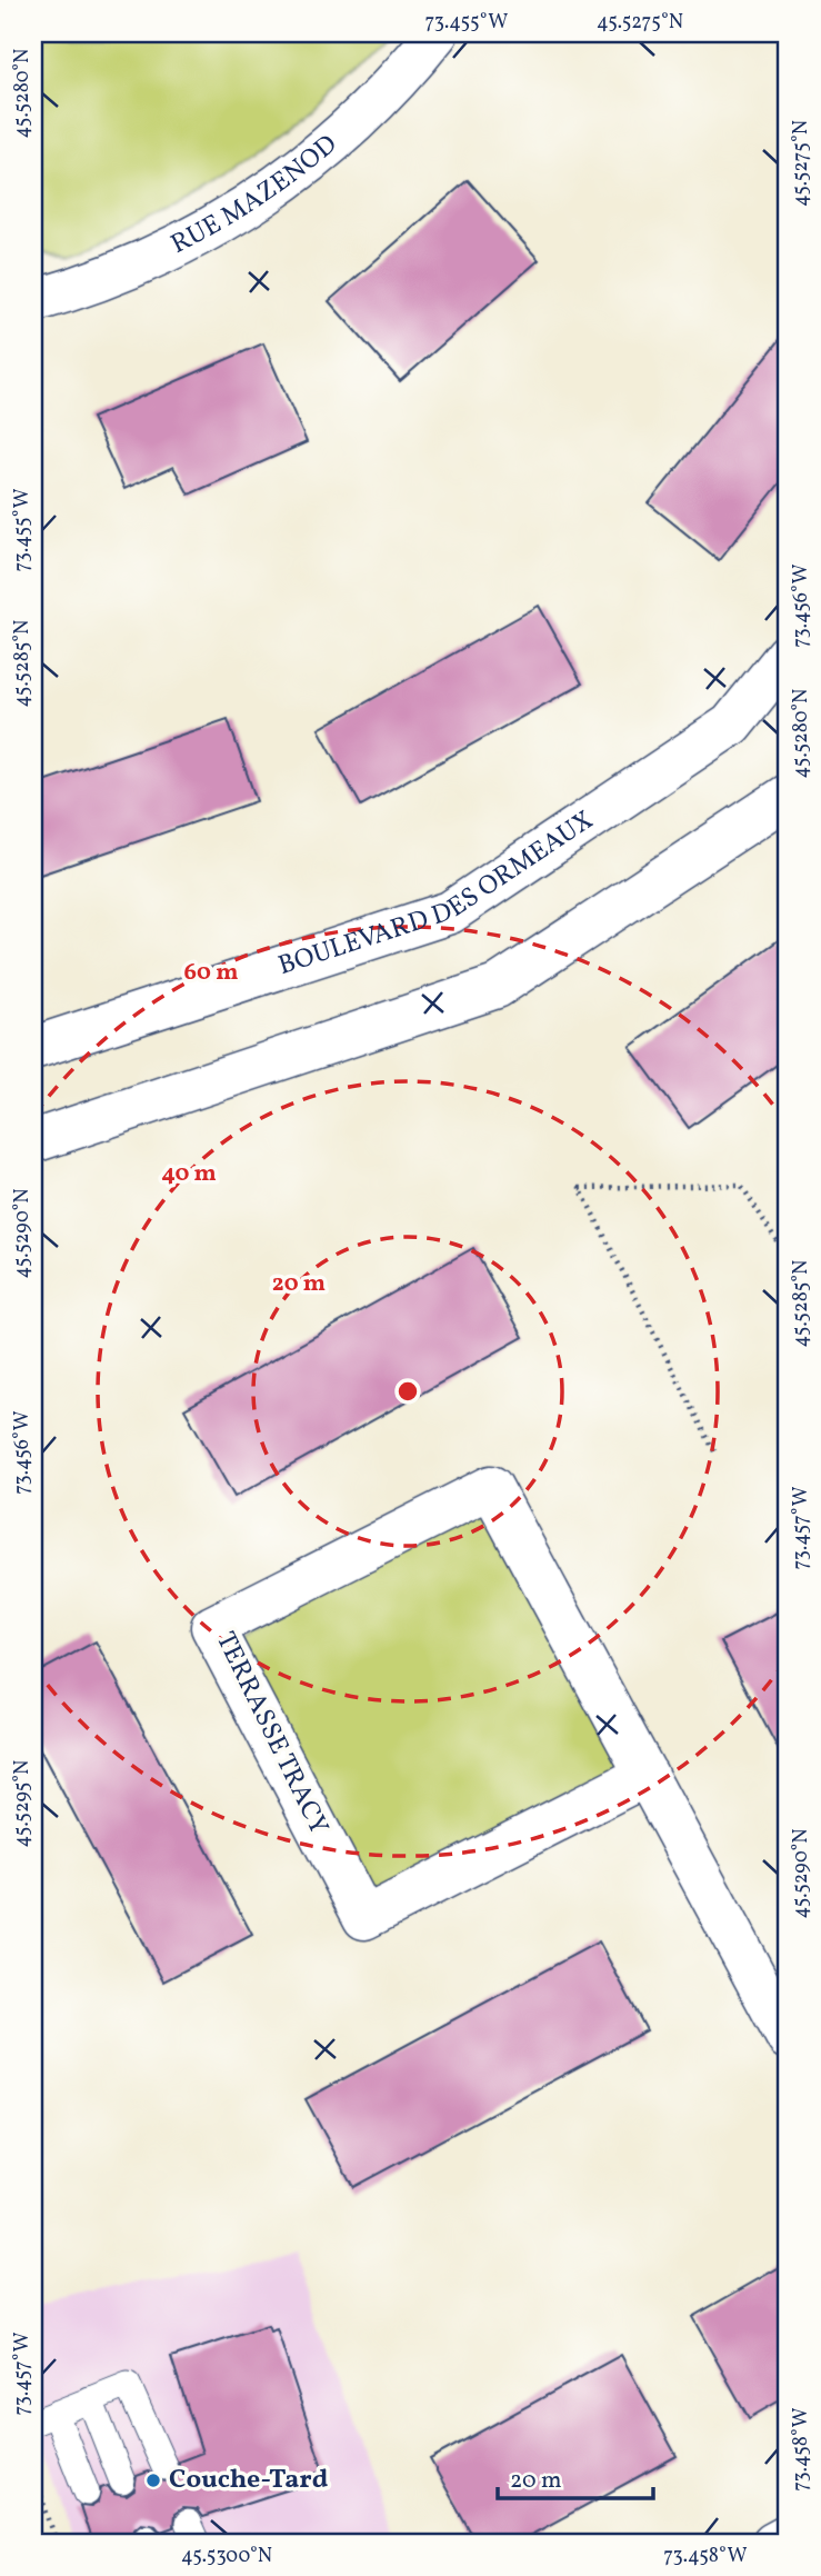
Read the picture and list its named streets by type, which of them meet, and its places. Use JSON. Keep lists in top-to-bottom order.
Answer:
{
  "streets": {
    "street": ["RUE MAZENOD", "BOULEVARD DES ORMEAUX", "TERRASSE TRACY"]
  },
  "places": ["Couche-Tard"],
  "scale_bar": "20 m",
  "coordinates": [
    "73.455°W",
    "45.5275°N",
    "45.5280°N",
    "73.456°W",
    "45.5285°N",
    "45.5290°N",
    "73.457°W",
    "45.5295°N",
    "73.458°W",
    "45.5300°N"
  ],
  "rings": ["60 m", "40 m", "20 m"]
}
